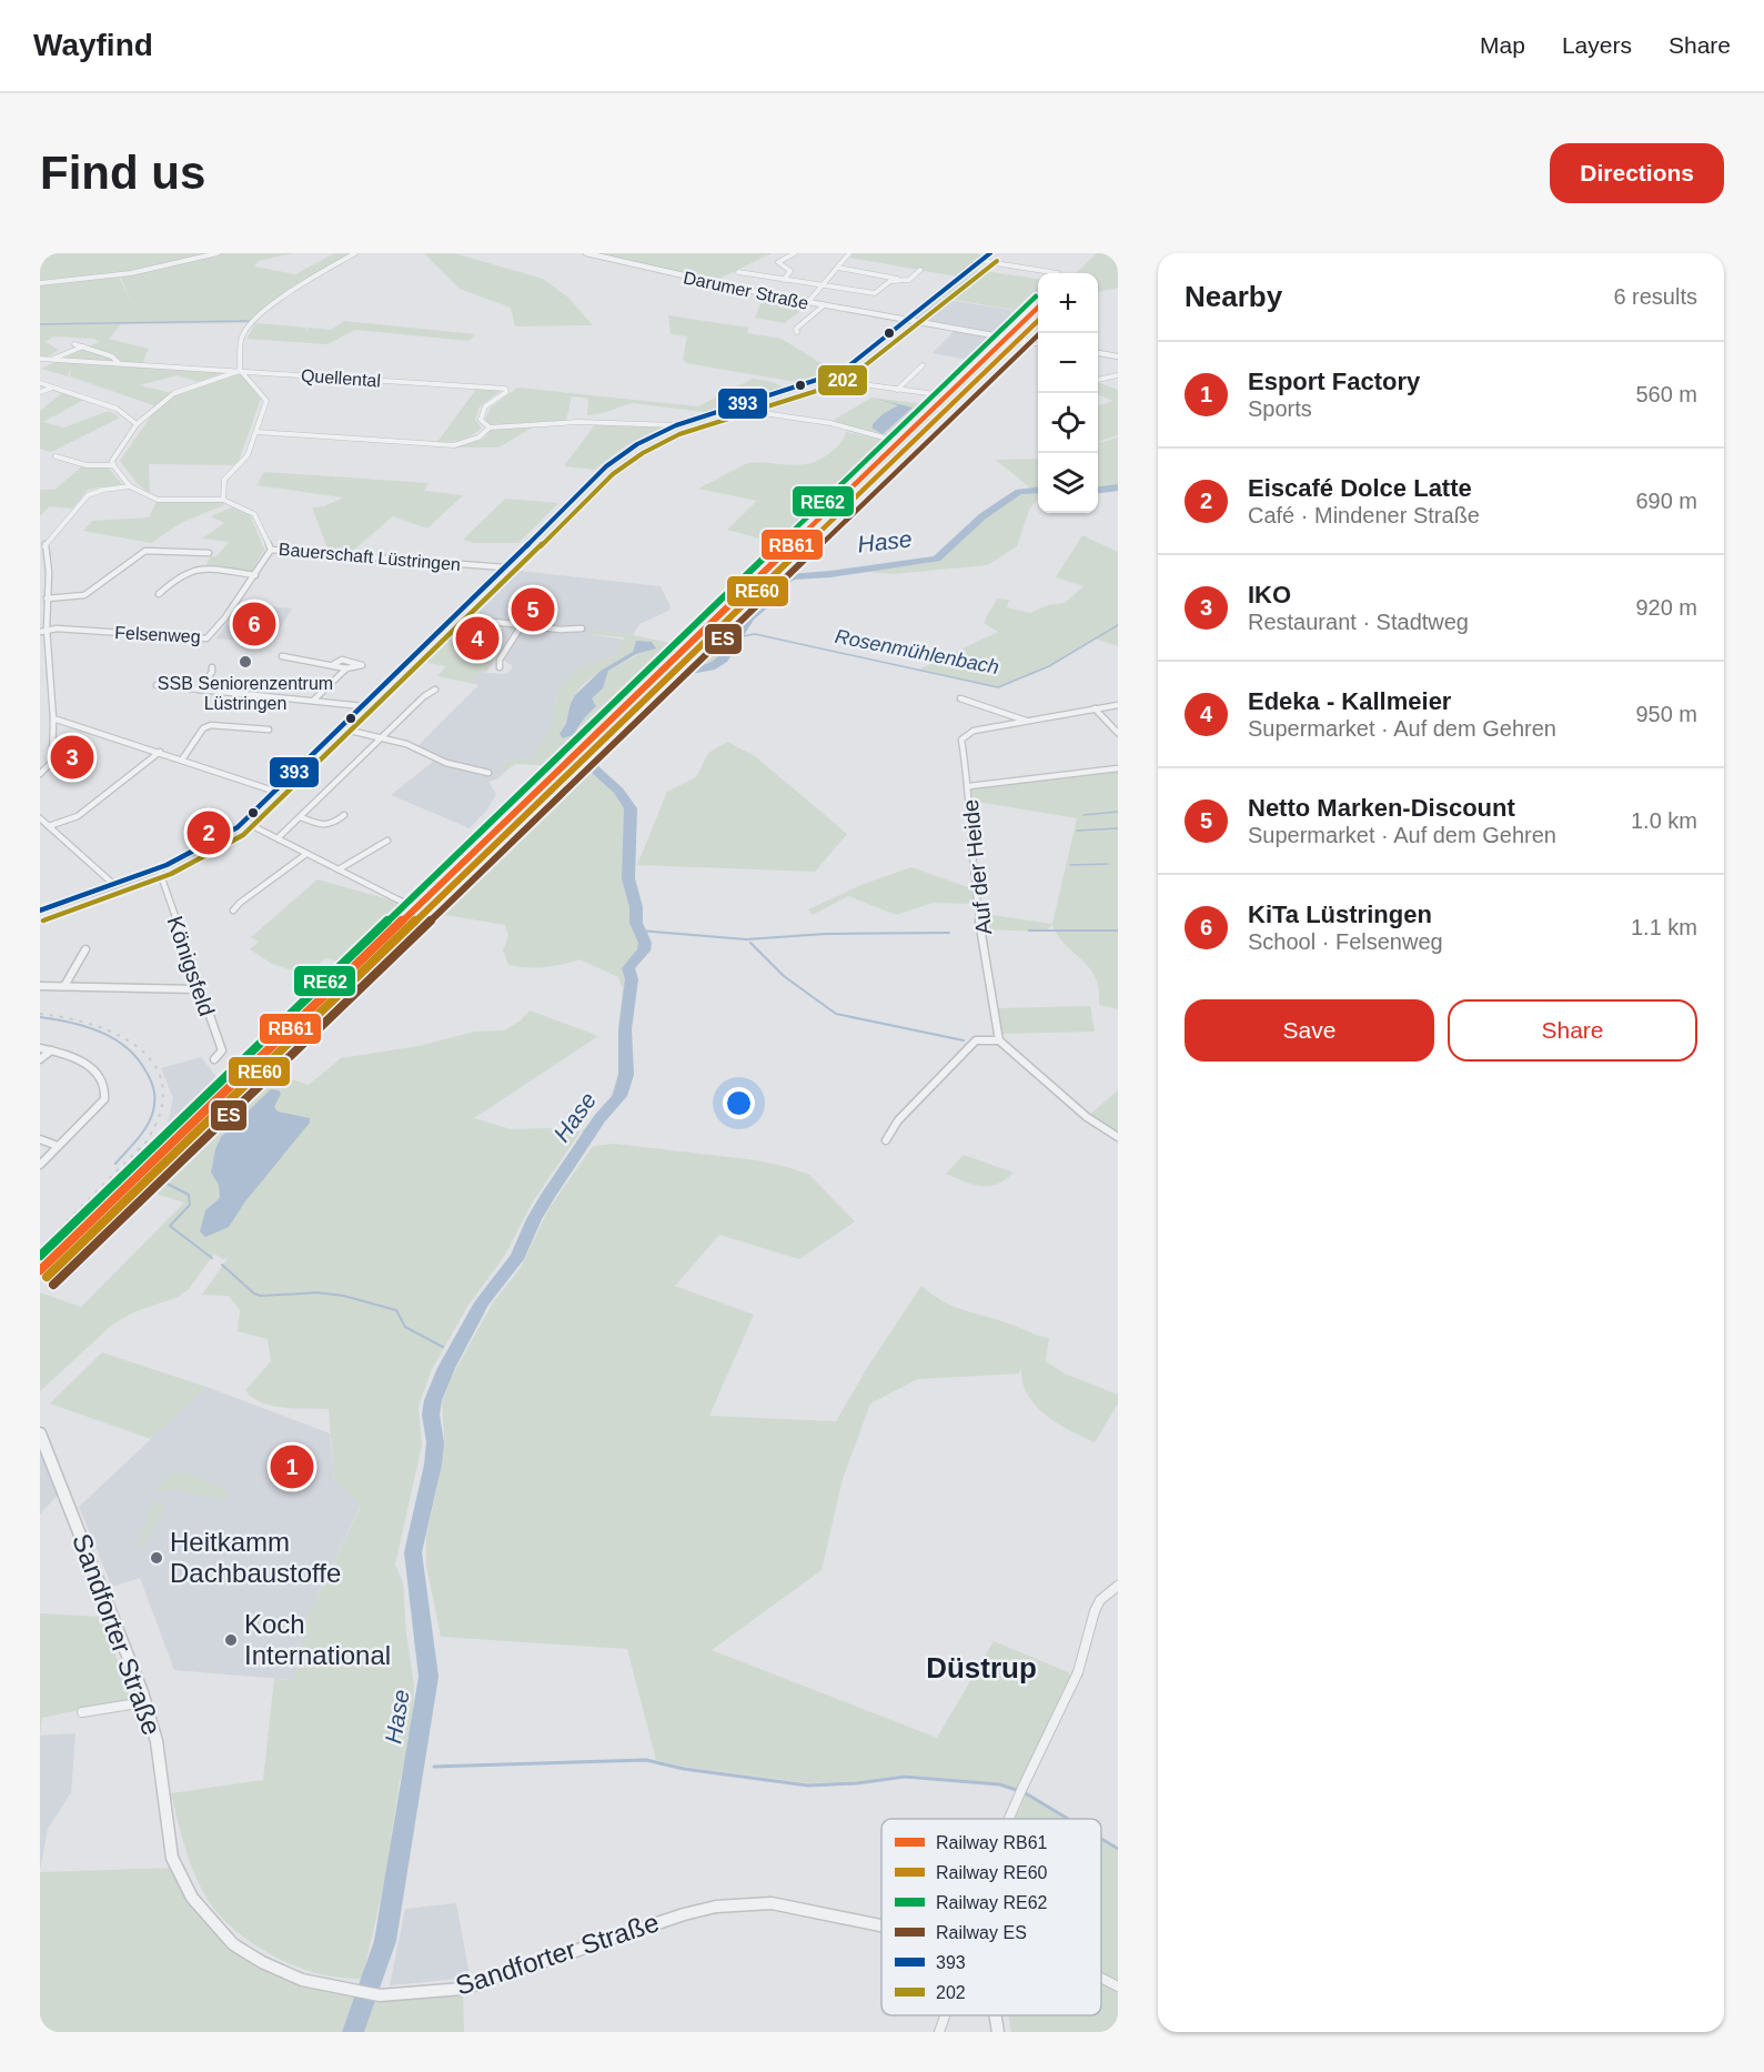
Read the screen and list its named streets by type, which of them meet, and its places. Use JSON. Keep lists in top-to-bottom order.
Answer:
{
  "streets": {
    "street": [
      "Darumer Straße",
      "Quellental",
      "Bauerschaft Lüstringen",
      "Felsenweg",
      "Auf der Heide",
      "Königsfeld",
      "Sandforter Straße"
    ]
  },
  "crossings": [
    ["Bauerschaft Lüstringen", "Felsenweg"]
  ],
  "districts": ["Düstrup"],
  "water": ["Hase", "Rosenmühlenbach"],
  "places": ["SSB Seniorenzentrum Lüstringen", "Heitkamm Dachbaustoffe", "Koch International"],
  "lines": [
    "transit line 393",
    "transit line 202",
    "rail line RE62",
    "rail line RB61",
    "rail line RE60",
    "rail line ES"
  ],
  "legend": [
    "Railway RB61",
    "Railway RE60",
    "Railway RE62",
    "Railway ES",
    "393",
    "202"
  ],
  "page": {
    "header": "Wayfind",
    "nav": ["Map", "Layers", "Share"],
    "buttons": [
      "Directions",
      ["Save", "Share"]
    ],
    "title": "Find us",
    "heading": ["Nearby", "6 results"],
    "map_buttons": ["+", "−"],
    "list": [
      {
        "mark": "1",
        "name": "Esport Factory",
        "note": "Sports",
        "value": "560 m"
      },
      {
        "mark": "2",
        "name": "Eiscafé Dolce Latte",
        "note": "Café · Mindener Straße",
        "value": "690 m"
      },
      {
        "mark": "3",
        "name": "IKO",
        "note": "Restaurant · Stadtweg",
        "value": "920 m"
      },
      {
        "mark": "4",
        "name": "Edeka - Kallmeier",
        "note": "Supermarket · Auf dem Gehren",
        "value": "950 m"
      },
      {
        "mark": "5",
        "name": "Netto Marken-Discount",
        "note": "Supermarket · Auf dem Gehren",
        "value": "1.0 km"
      },
      {
        "mark": "6",
        "name": "KiTa Lüstringen",
        "note": "School · Felsenweg",
        "value": "1.1 km"
      }
    ],
    "pins": [
      "5",
      "6",
      "4",
      "3",
      "2",
      "1"
    ]
  }
}
